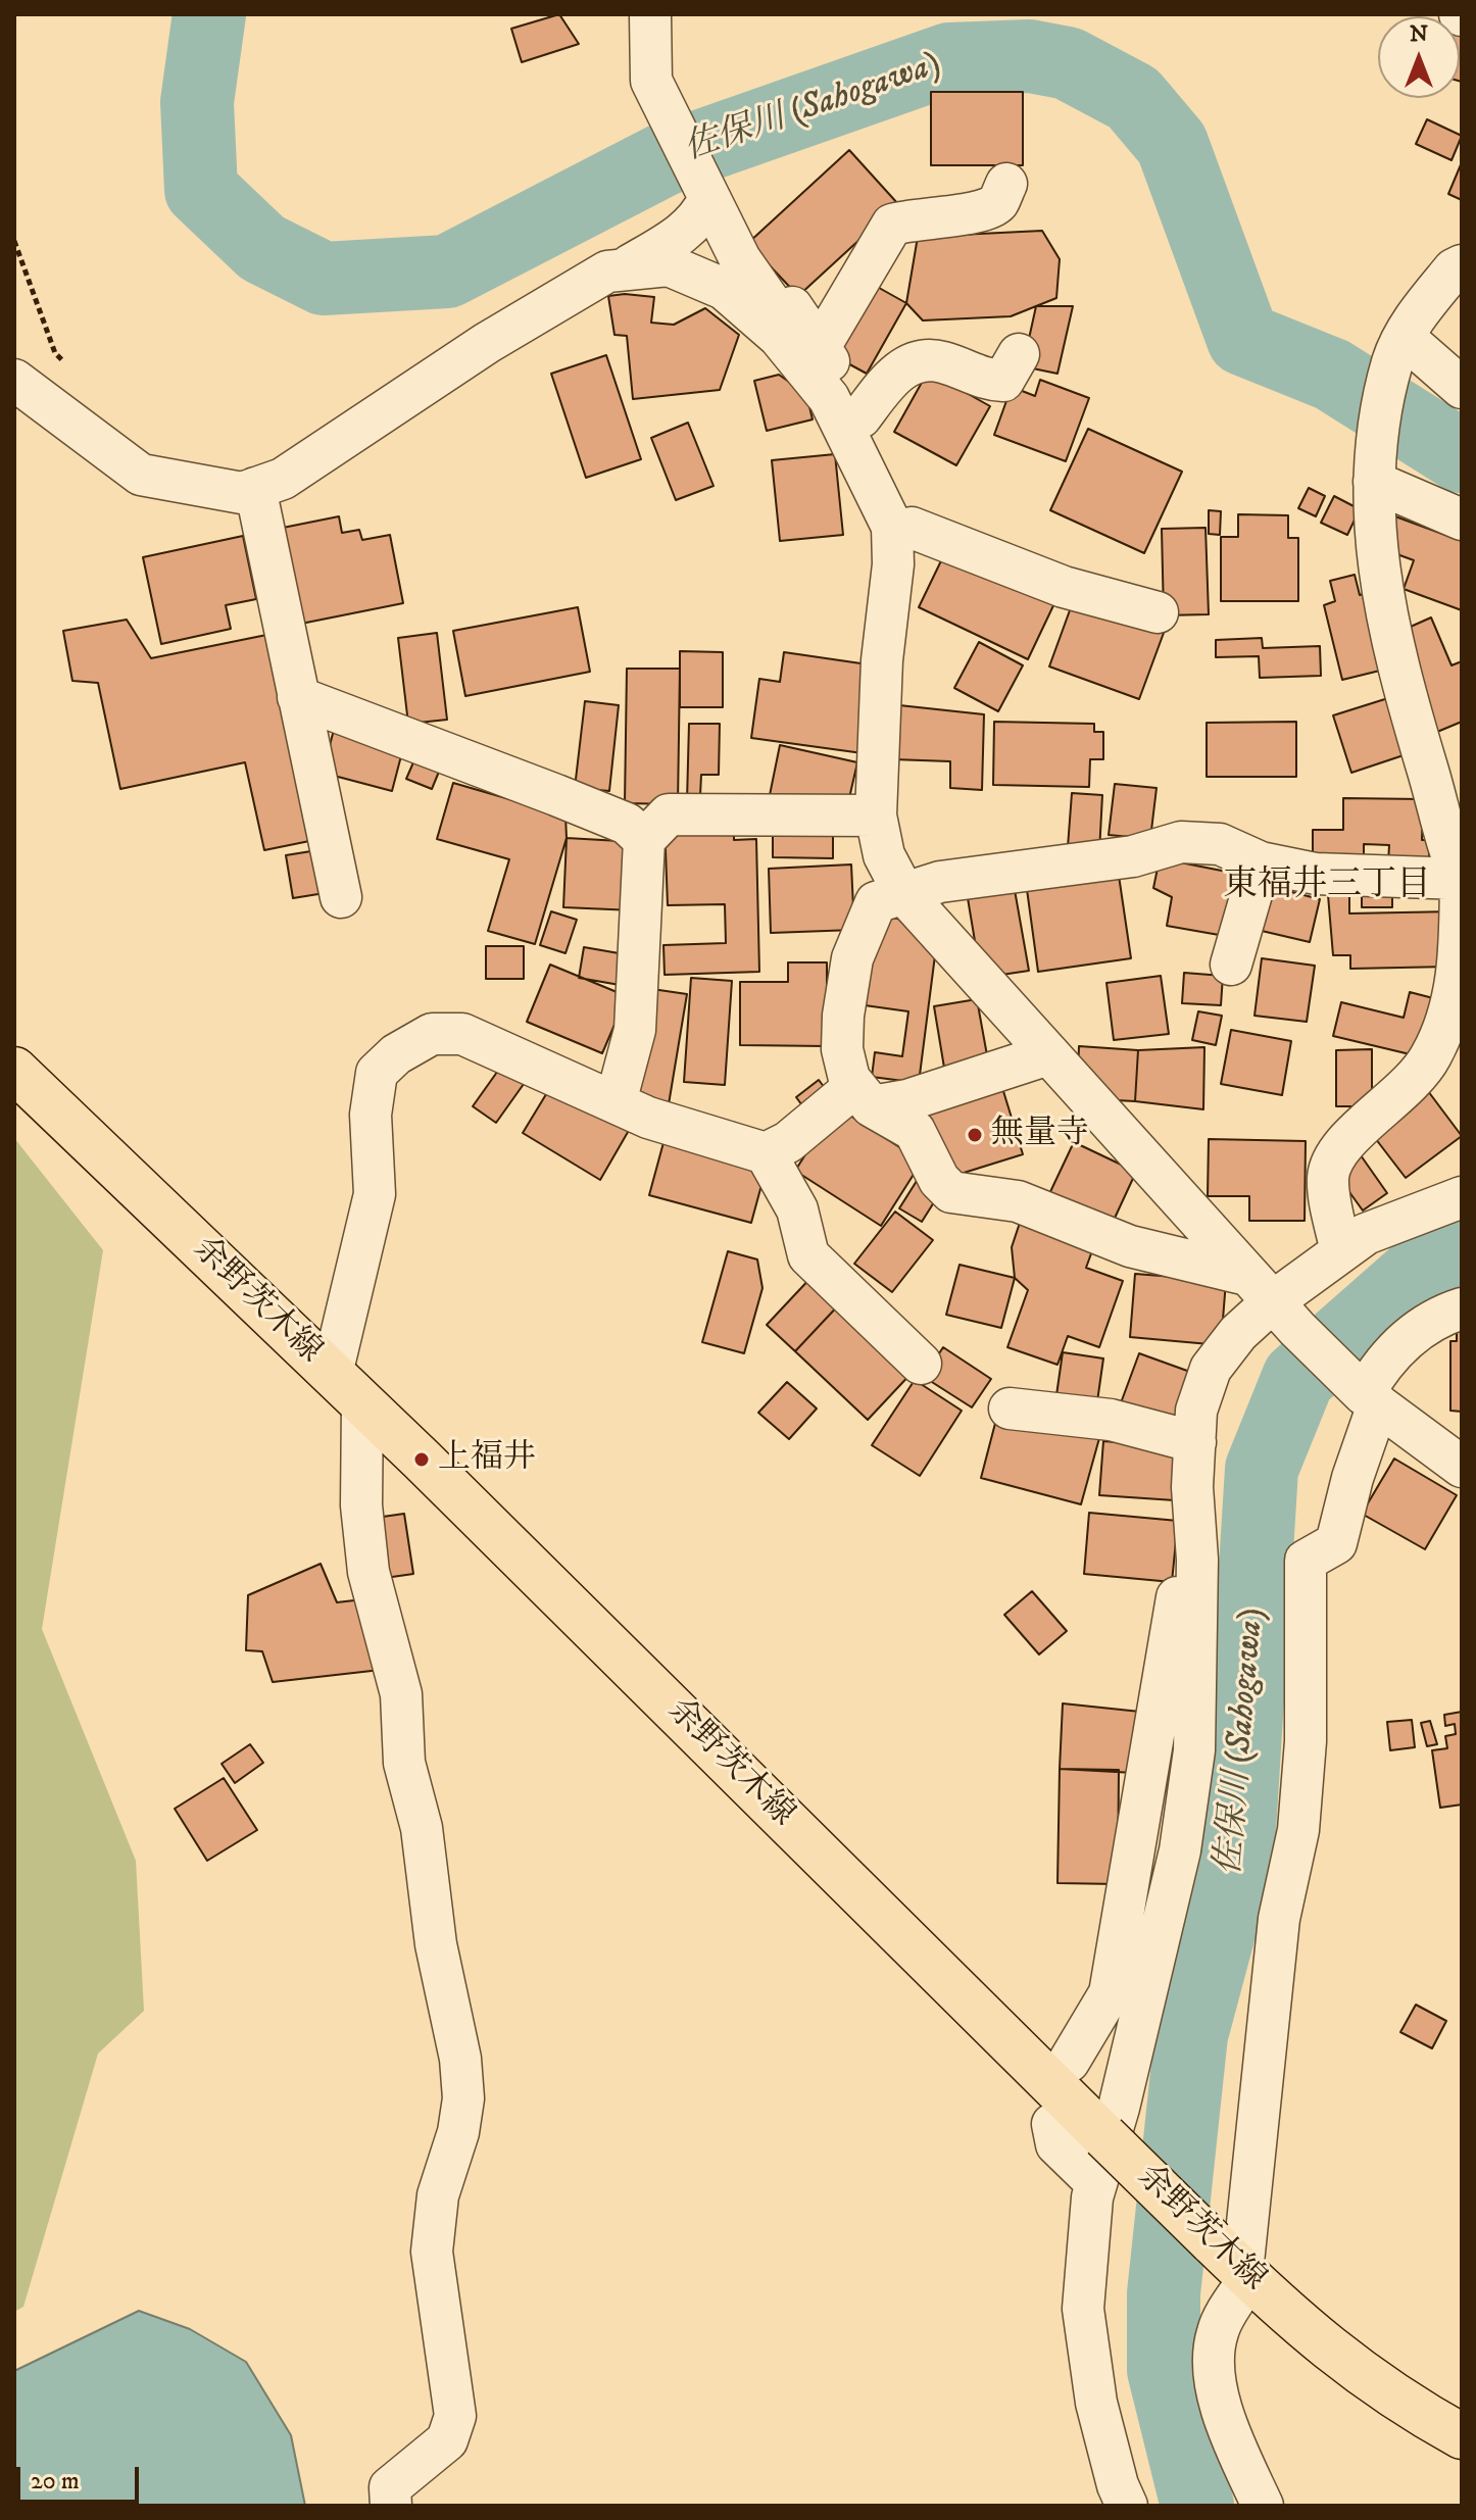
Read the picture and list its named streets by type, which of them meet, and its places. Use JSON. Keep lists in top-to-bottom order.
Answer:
{
  "streets": {
    "main road": ["余野茨木線"]
  },
  "districts": ["東福井三丁目"],
  "water": ["佐保川 (Sahogawa)"],
  "places": ["無量寺", "上福井"],
  "scale_bar": "20 m",
  "north": "top"
}
